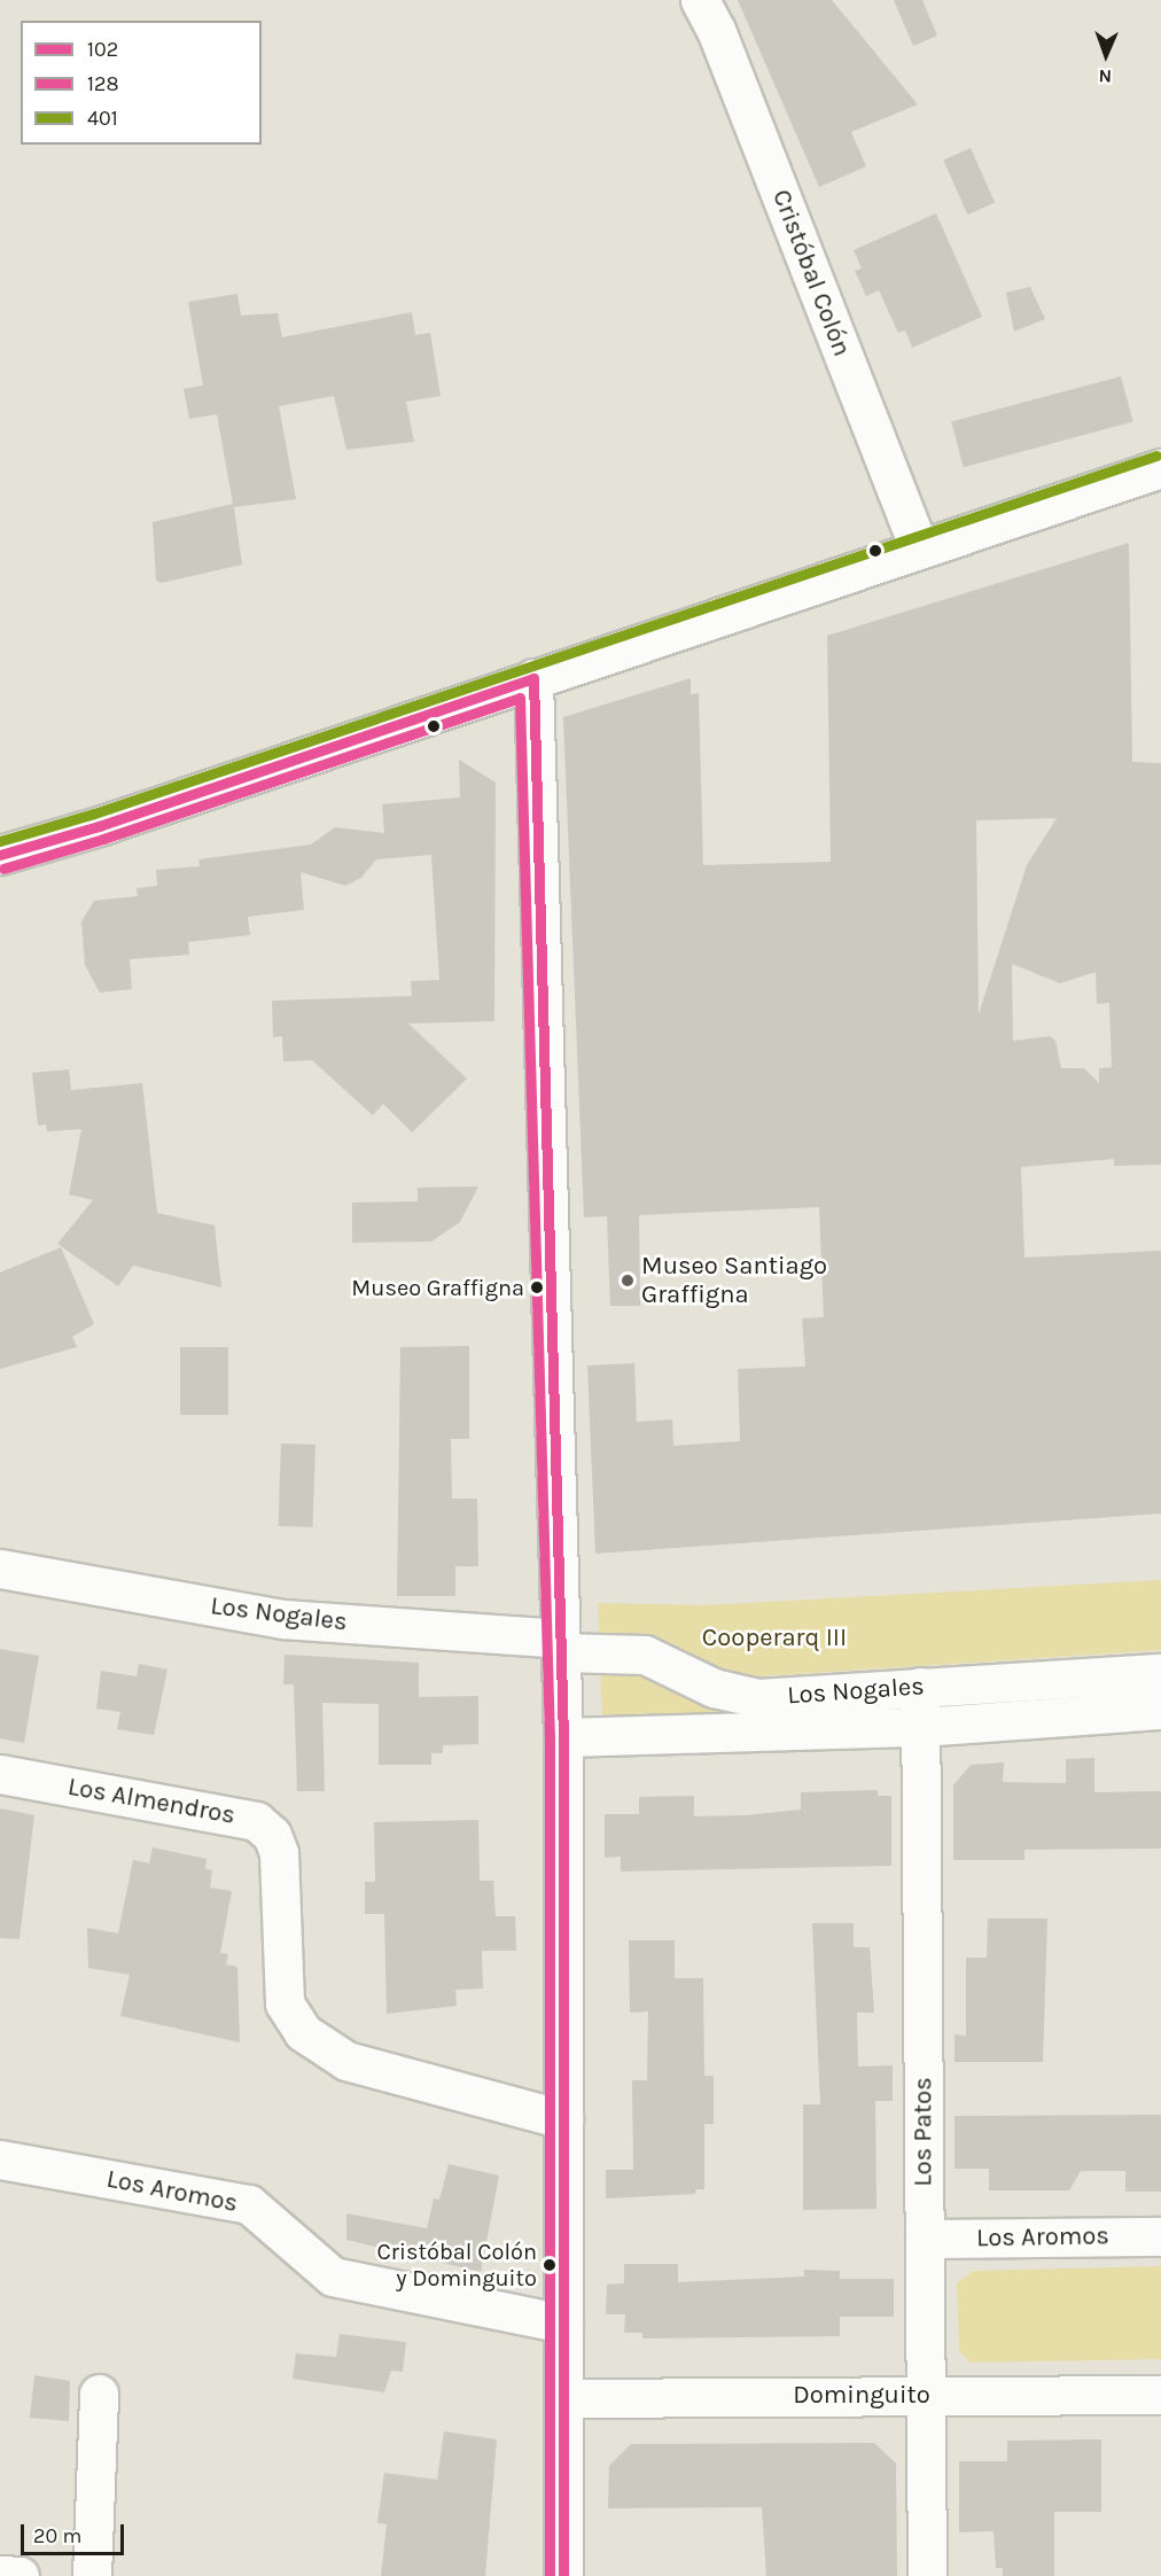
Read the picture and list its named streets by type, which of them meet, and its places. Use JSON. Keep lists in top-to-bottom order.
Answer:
{
  "streets": {
    "street": [
      "Cristóbal Colón",
      "Los Nogales",
      "Los Almendros",
      "Los Patos",
      "Los Aromos",
      "Dominguito"
    ]
  },
  "crossings": [
    ["Los Nogales", "Los Patos"],
    ["Los Patos", "Los Aromos"],
    ["Los Patos", "Dominguito"]
  ],
  "parks": ["Cooperarq III"],
  "places": ["Museo Santiago Graffigna", "Museo Graffigna", "Cristóbal Colón y Dominguito"],
  "lines": ["transit line 401", "transit line 102", "transit line 128"],
  "legend": ["102", "128", "401"],
  "scale_bar": "20 m",
  "north": "bottom"
}
